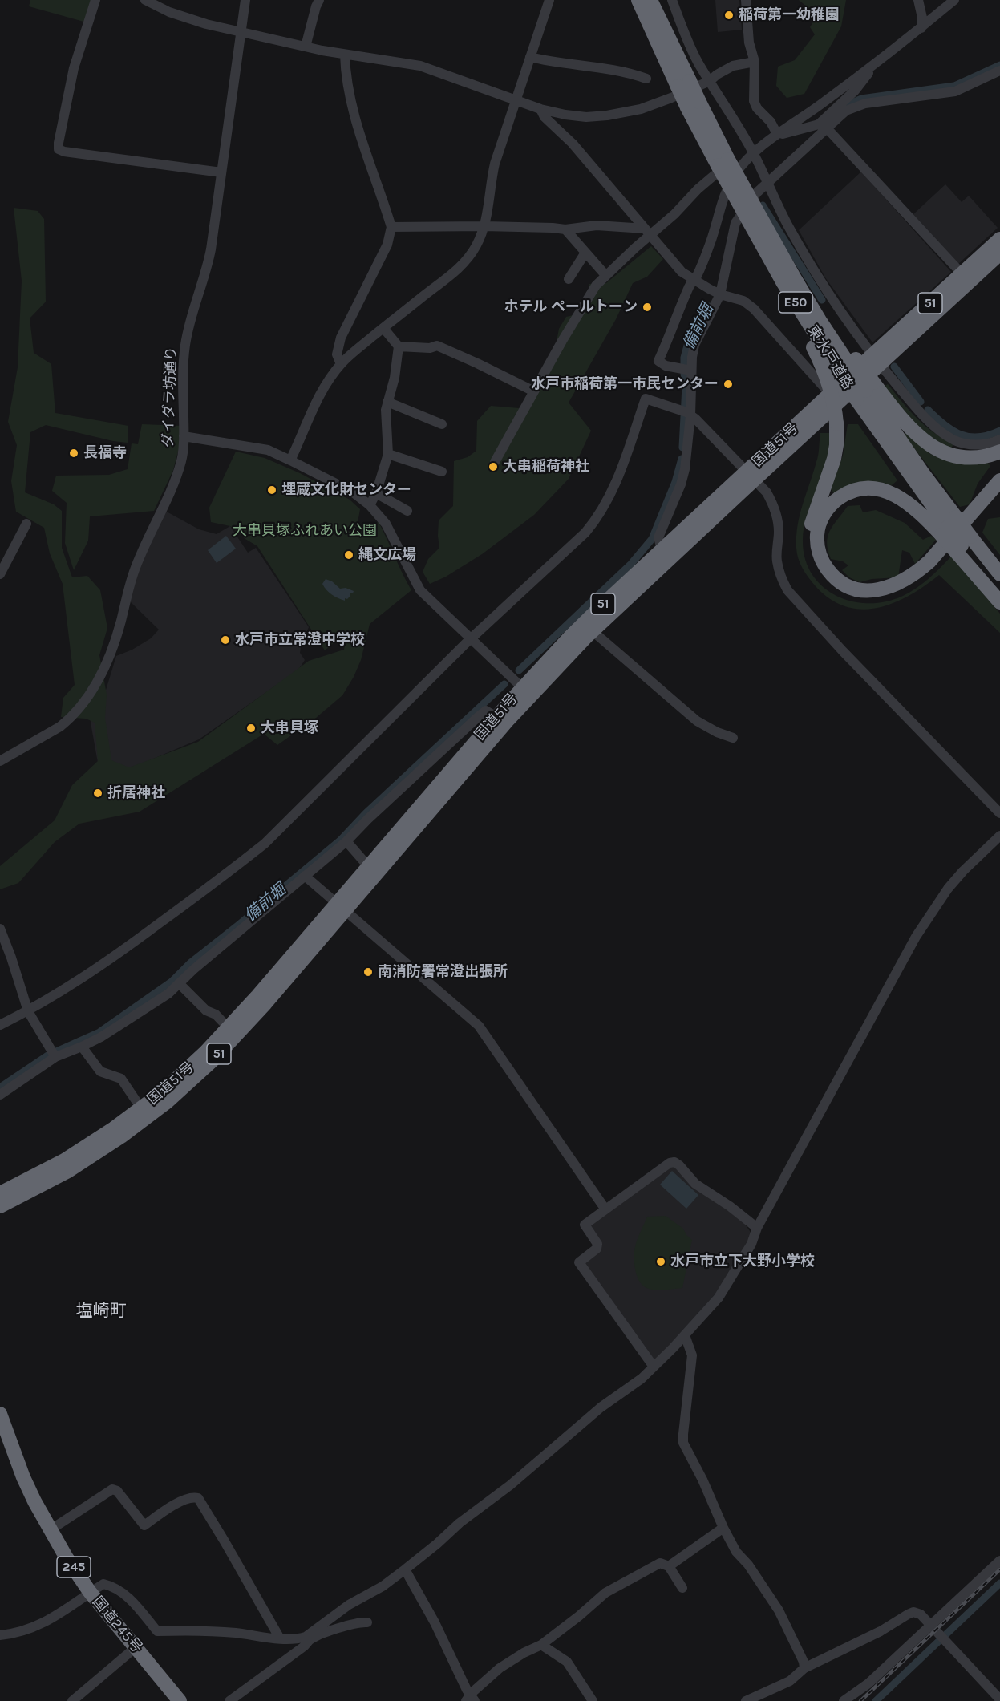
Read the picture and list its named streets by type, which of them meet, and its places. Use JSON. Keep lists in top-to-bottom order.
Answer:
{
  "streets": {
    "highway": [
      "E50",
      "51",
      "東水戸道路",
      "国道51号",
      "245",
      "国道245号"
    ],
    "street": ["ダイダラ坊通り"]
  },
  "districts": ["塩崎町"],
  "water": ["備前堀"],
  "parks": ["大串貝塚ふれあい公園"],
  "places": [
    "稲荷第一幼稚園",
    "ホテル ペールトーン",
    "水戸市稲荷第一市民センター",
    "長福寺",
    "大串稲荷神社",
    "埋蔵文化財センター",
    "縄文広場",
    "水戸市立常澄中学校",
    "大串貝塚",
    "折居神社",
    "南消防署常澄出張所",
    "水戸市立下大野小学校"
  ]
}
